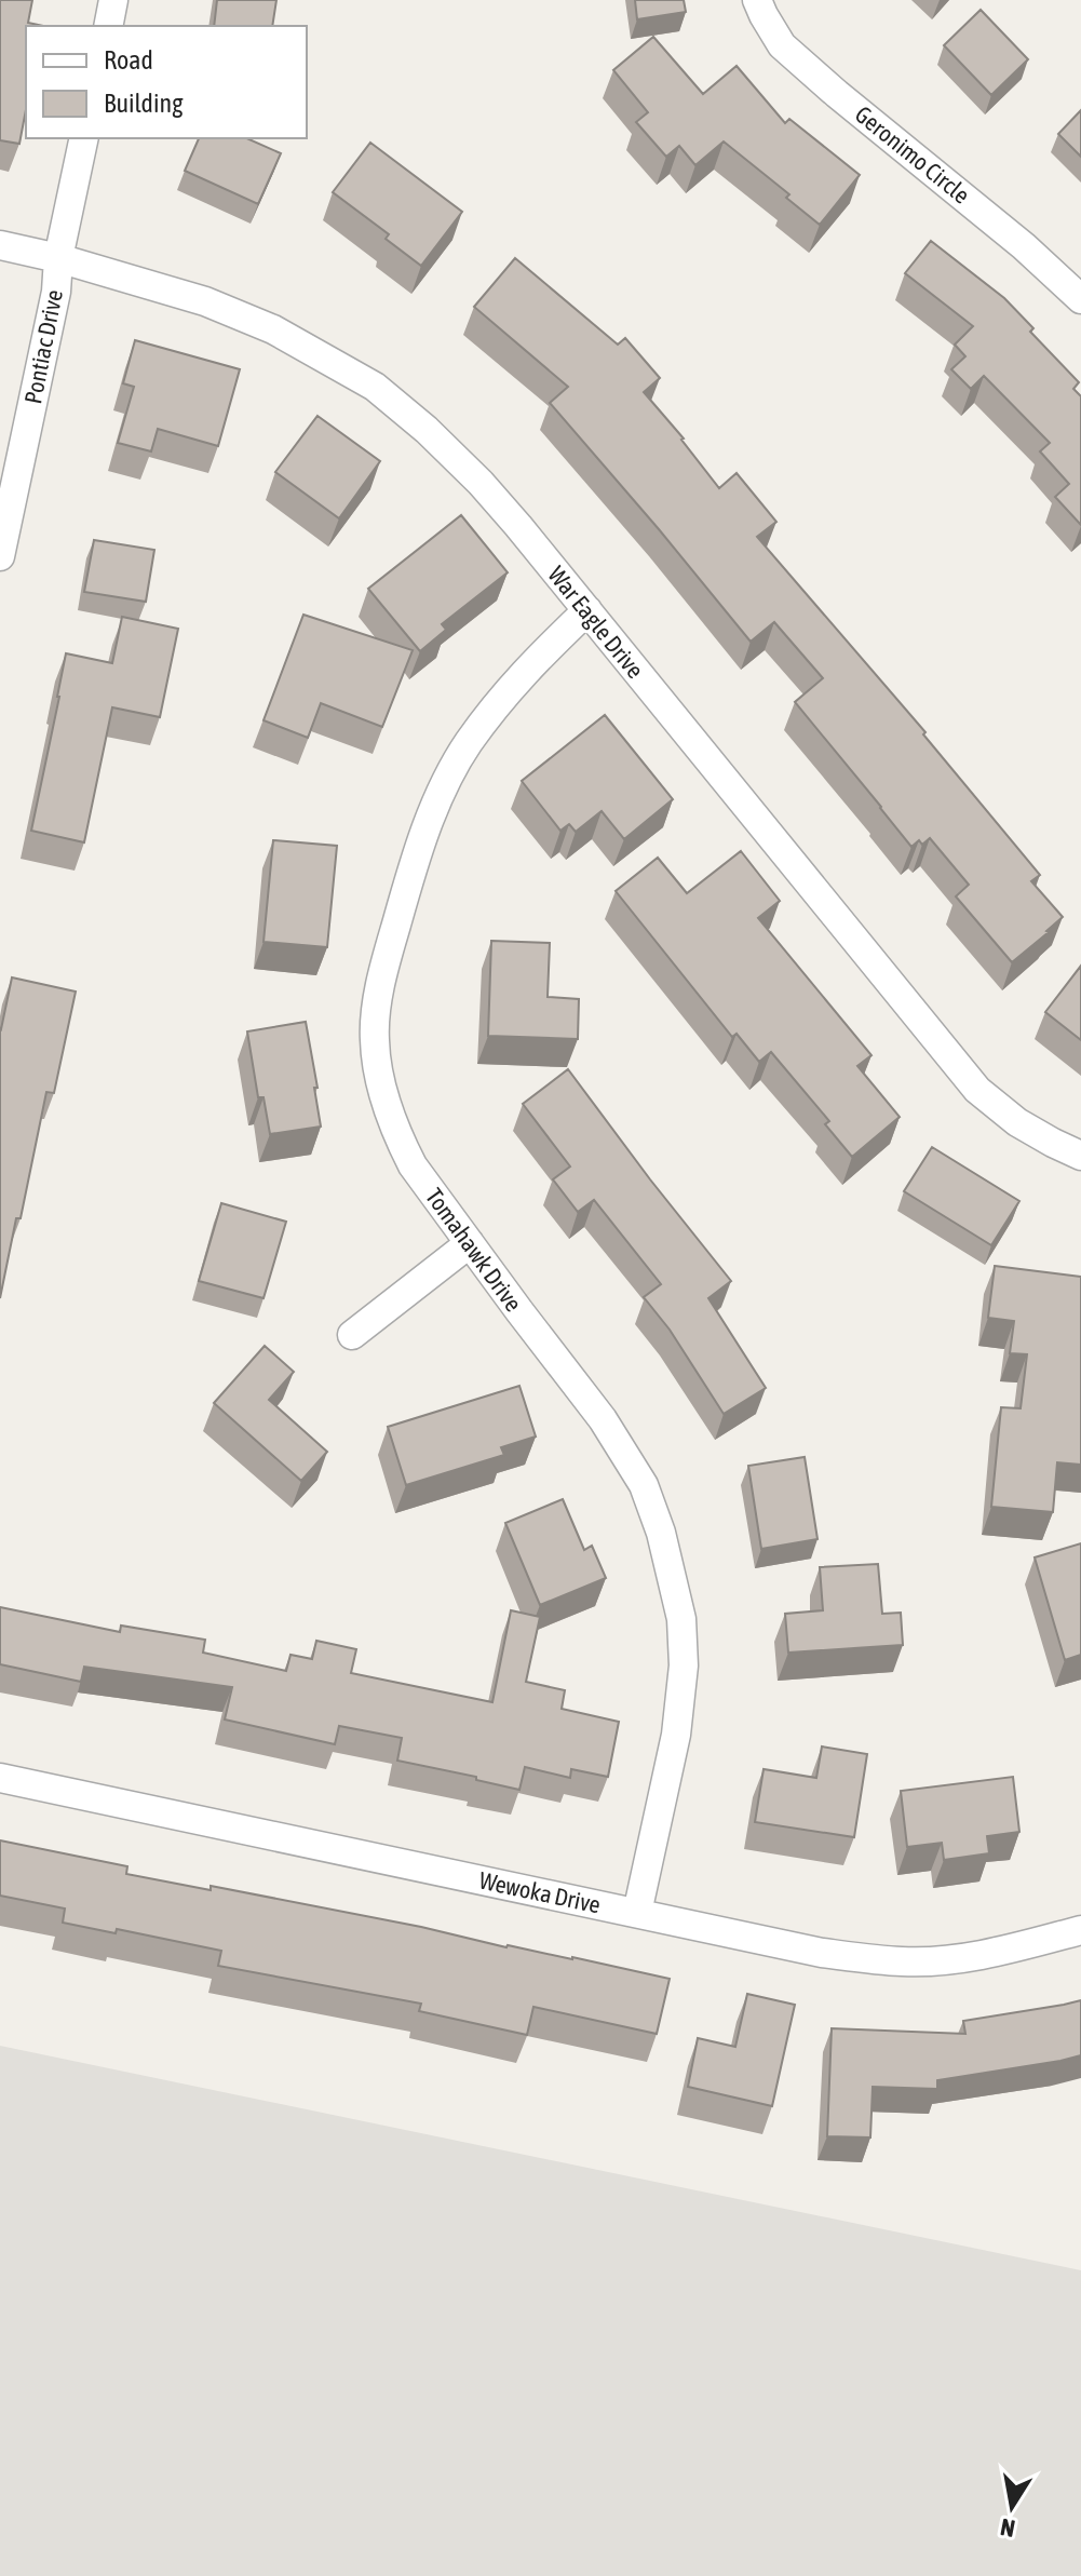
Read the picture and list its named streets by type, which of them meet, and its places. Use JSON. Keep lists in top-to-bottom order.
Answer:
{
  "streets": {
    "street": [
      "Geronimo Circle",
      "Pontiac Drive",
      "War Eagle Drive",
      "Tomahawk Drive",
      "Wewoka Drive"
    ]
  },
  "crossings": [
    ["Pontiac Drive", "War Eagle Drive"],
    ["War Eagle Drive", "Tomahawk Drive"],
    ["Tomahawk Drive", "Wewoka Drive"]
  ],
  "legend": ["Road", "Building"],
  "north": "bottom"
}
